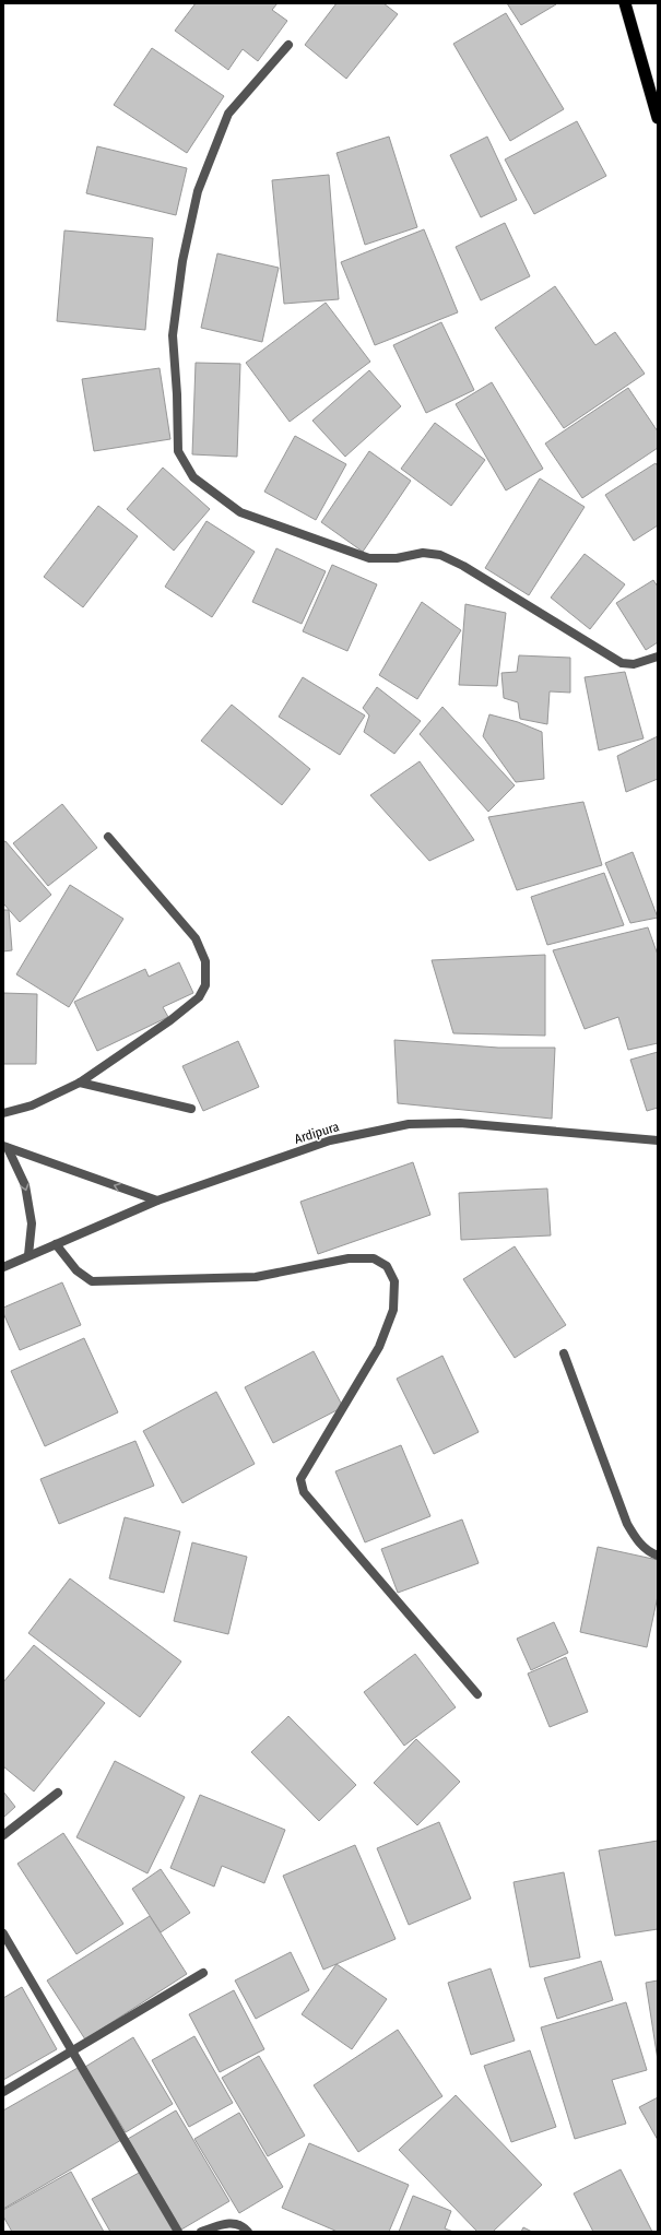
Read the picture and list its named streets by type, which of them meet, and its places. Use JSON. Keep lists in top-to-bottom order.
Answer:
{
  "streets": {
    "street": ["Ardipura"]
  }
}
